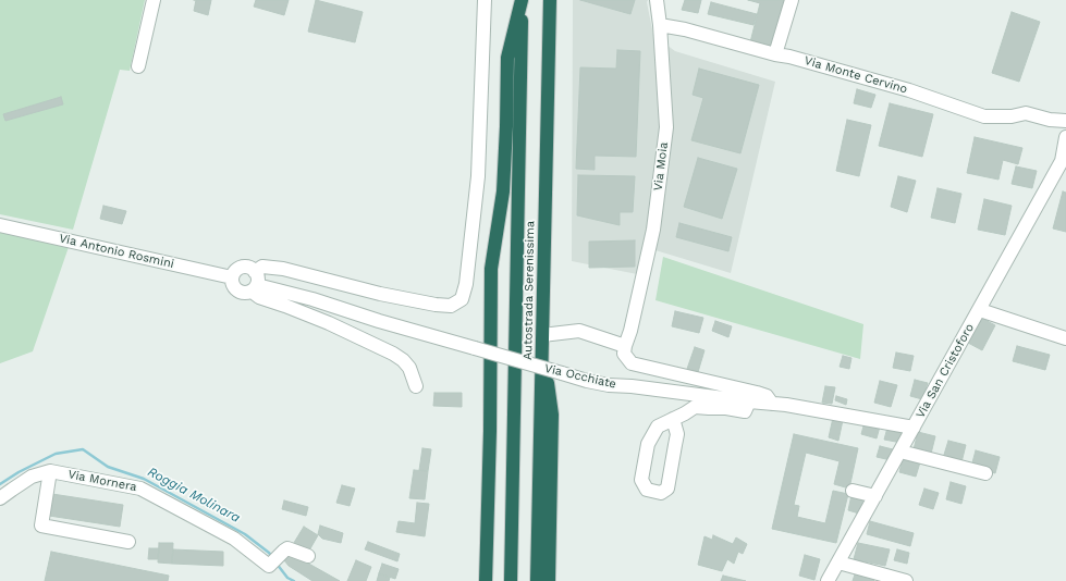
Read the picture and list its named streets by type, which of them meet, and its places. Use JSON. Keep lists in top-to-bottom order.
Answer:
{
  "streets": {
    "highway": ["Autostrada Serenissima"],
    "street": [
      "Via Monte Cervino",
      "Via Moia",
      "Via Antonio Rosmini",
      "Via San Cristoforo",
      "Via Occhiate",
      "Via Mornera"
    ]
  },
  "crossings": [
    ["Via Monte Cervino", "Via Moia"],
    ["Via Monte Cervino", "Via San Cristoforo"],
    ["Via Antonio Rosmini", "Via Occhiate"],
    ["Via San Cristoforo", "Via Occhiate"]
  ],
  "water": ["Roggia Molinara"]
}
